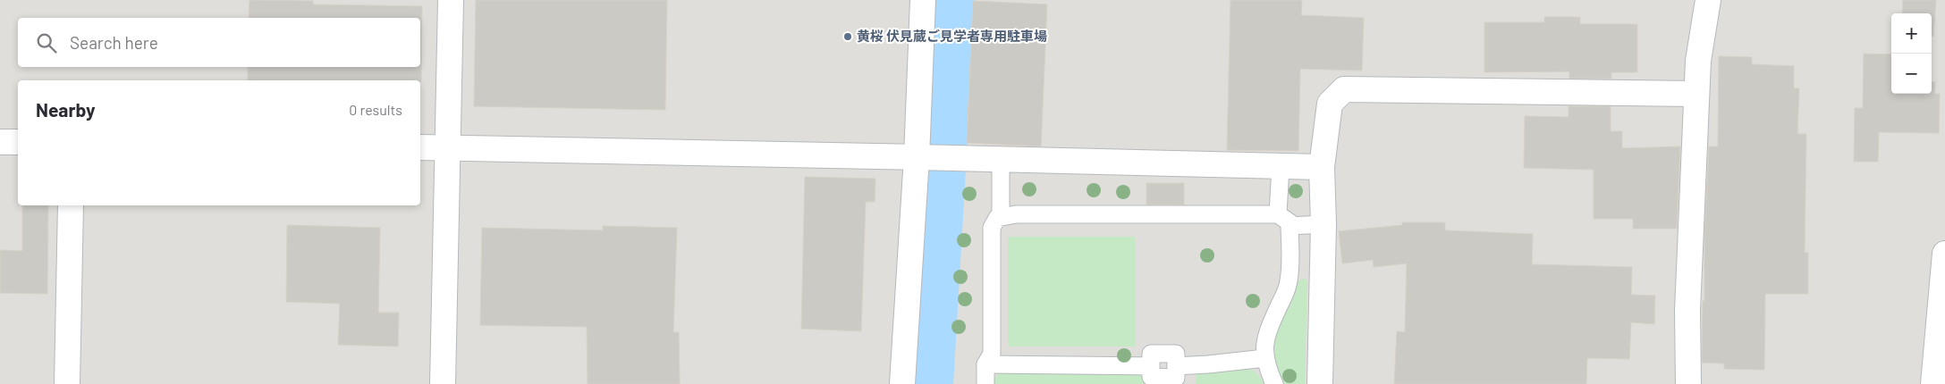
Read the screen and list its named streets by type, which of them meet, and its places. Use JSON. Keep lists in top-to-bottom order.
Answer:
{
  "places": ["黄桜 伏見蔵ご見学者専用駐車場"],
  "page": {
    "map_buttons": ["+", "−"],
    "search": "Search here",
    "heading": ["Nearby", "0 results"]
  }
}
